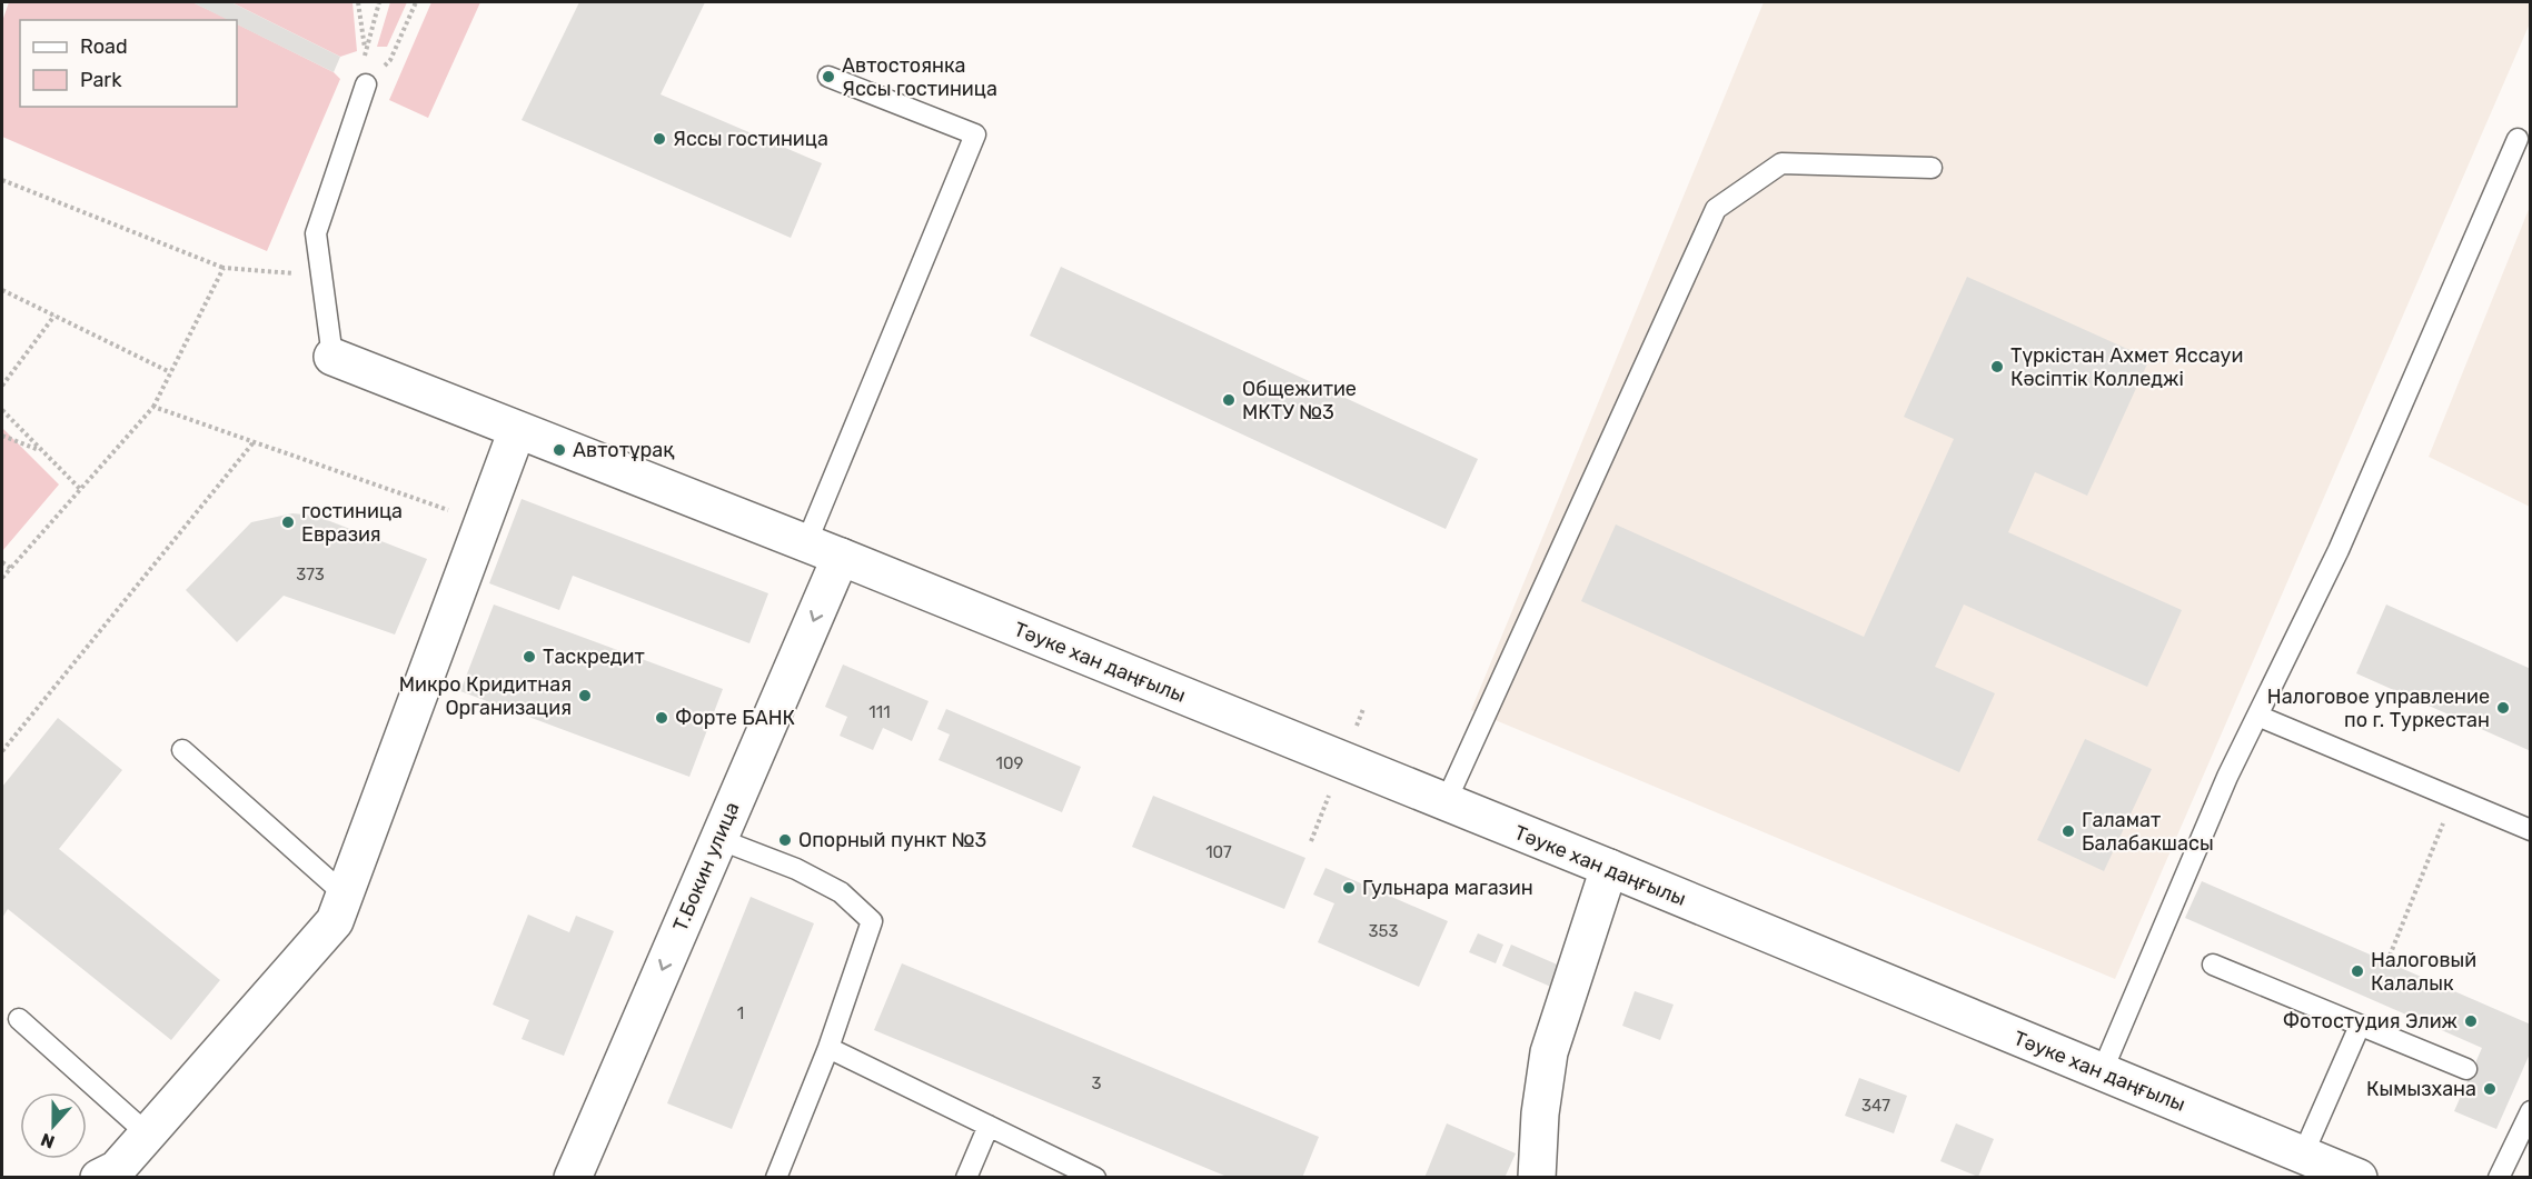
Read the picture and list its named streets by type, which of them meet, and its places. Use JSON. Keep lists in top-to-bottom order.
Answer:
{
  "streets": {
    "main road": ["Тәуке хан даңғылы", "Т.Бокин улица"]
  },
  "crossings": [
    ["Тәуке хан даңғылы", "Т.Бокин улица"]
  ],
  "places": [
    "Автостоянка Яссы гостиница",
    "Яссы гостиница",
    "Түркістан Ахмет Яссауи Кәсіптік Колледжі",
    "Общежитие МКТУ №3",
    "Автотұрақ",
    "гостиница Евразия",
    "Таскредит",
    "Микро Кридитная Организация",
    "Налоговое управление по г. Туркестан",
    "Форте БАНК",
    "Галамат Балабакшасы",
    "Опорный пункт №3",
    "Гульнара магазин",
    "Налоговый Калалык",
    "Фотостудия Элиж",
    "Кымызхана"
  ],
  "house_numbers": [
    "373",
    "111",
    "109",
    "107",
    "353",
    "1",
    "3",
    "347"
  ],
  "legend": ["Road", "Park"],
  "north": "bottom"
}
